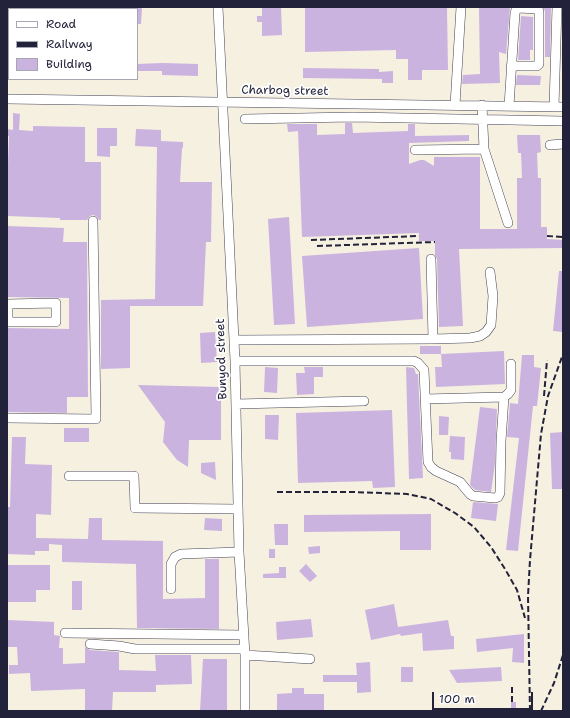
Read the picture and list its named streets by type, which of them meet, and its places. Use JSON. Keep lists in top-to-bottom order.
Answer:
{
  "streets": {
    "street": ["Charbog street", "Bunyod street"]
  },
  "crossings": [
    ["Charbog street", "Bunyod street"]
  ],
  "legend": ["Road", "Railway", "Building"],
  "scale_bar": "100 m"
}
